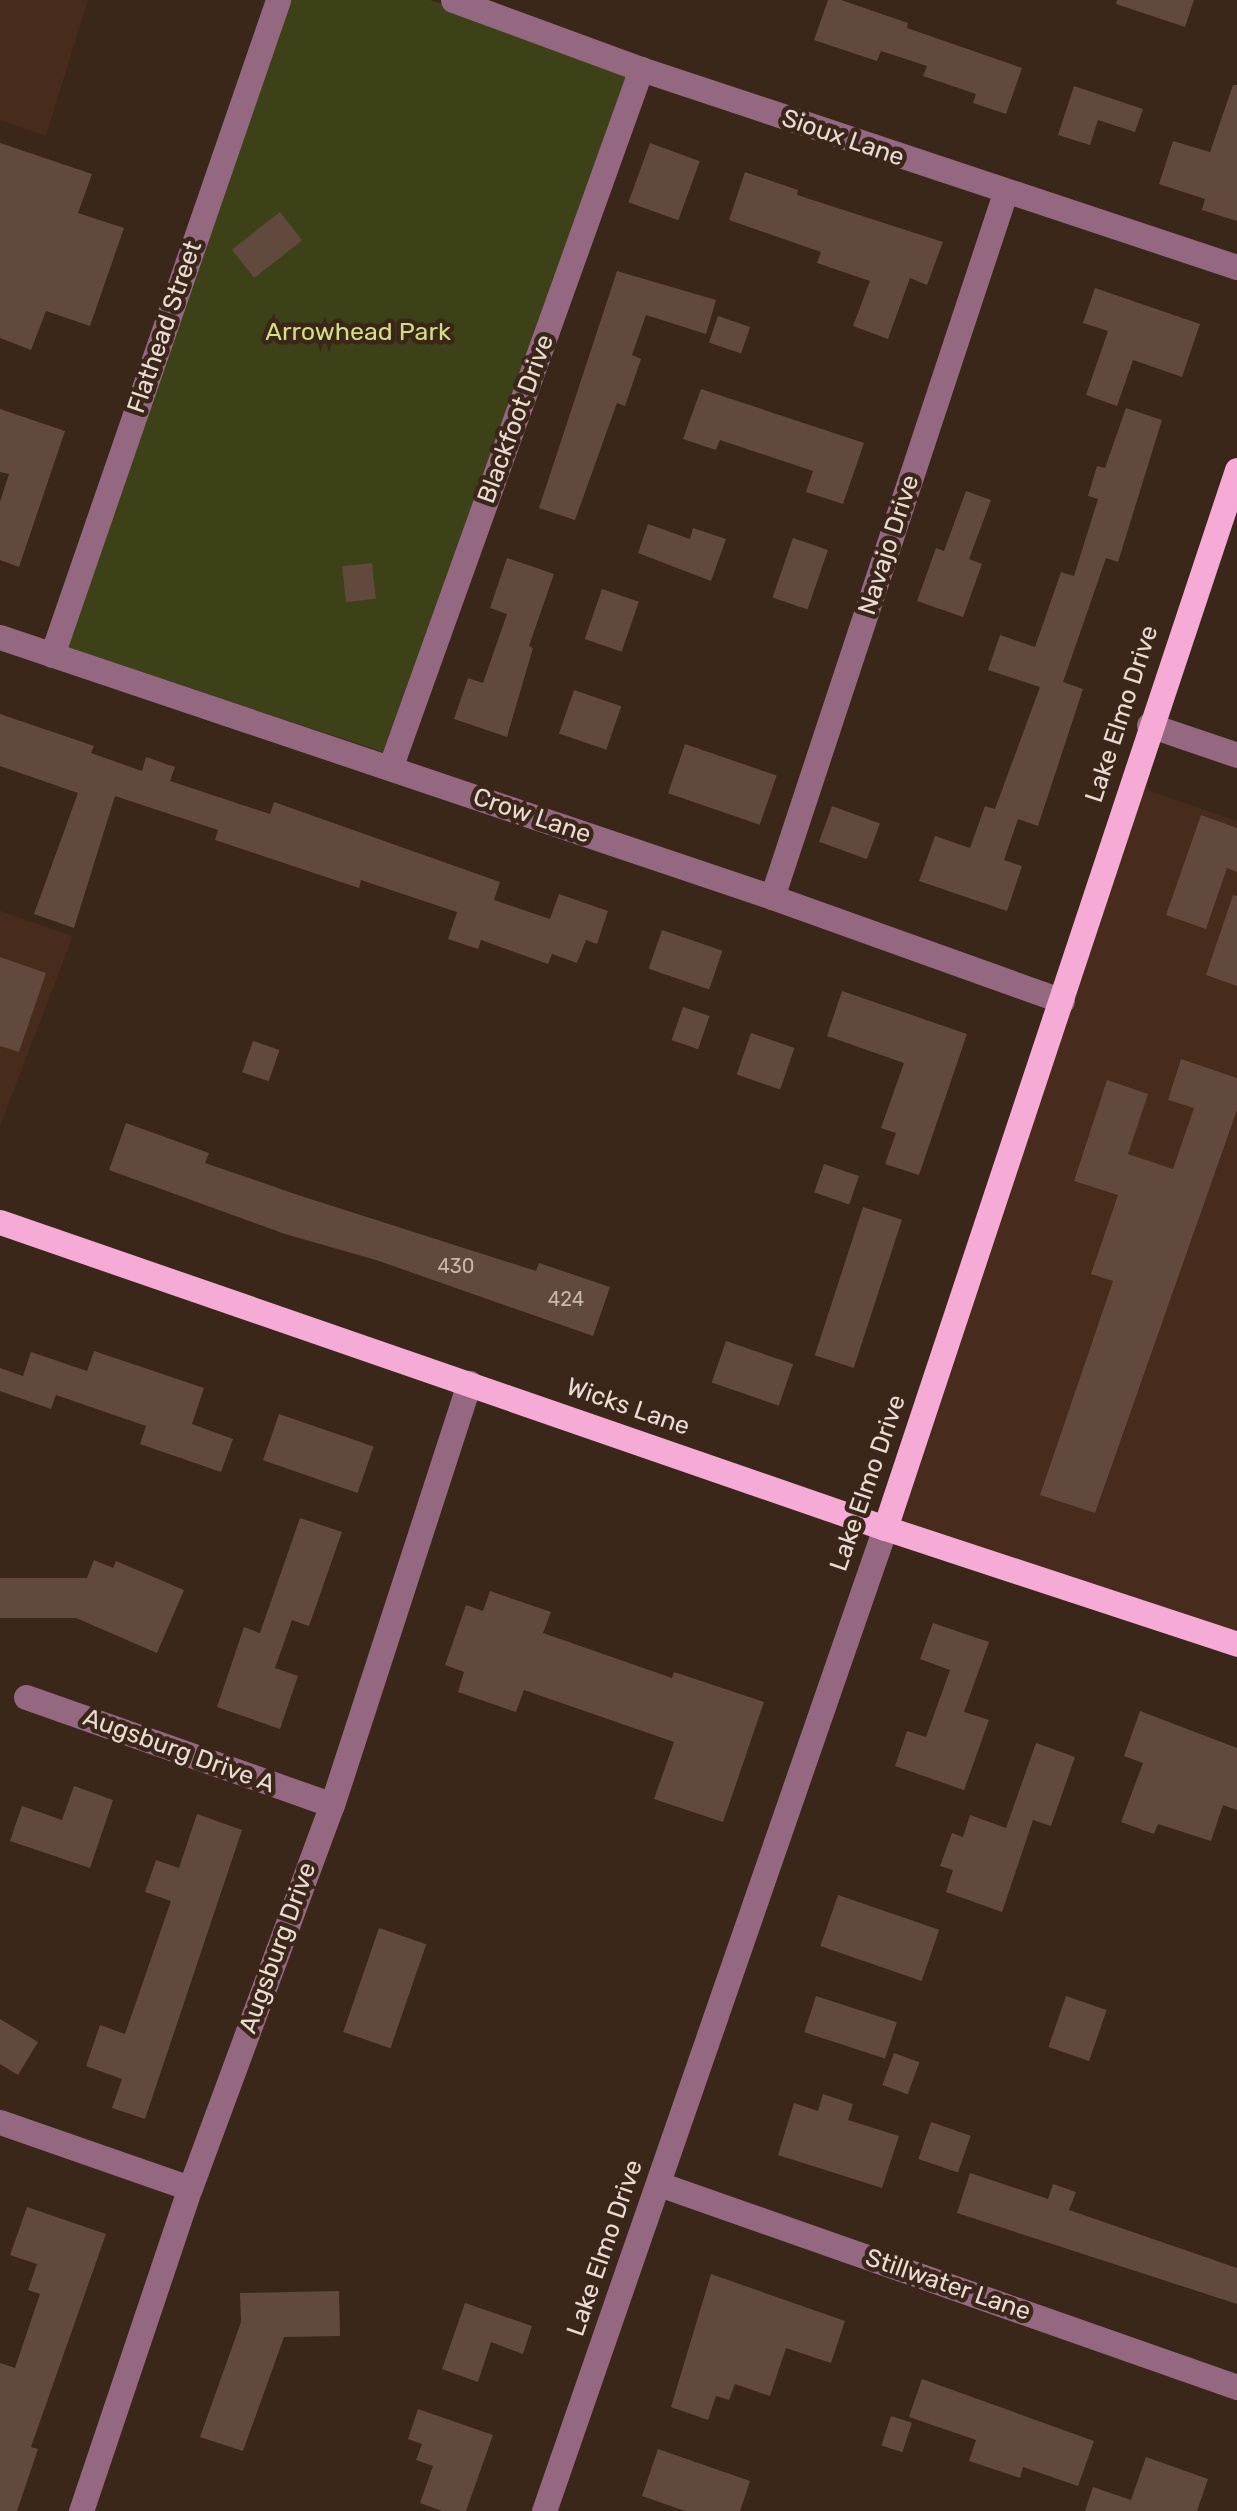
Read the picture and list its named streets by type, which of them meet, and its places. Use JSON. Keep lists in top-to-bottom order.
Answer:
{
  "streets": {
    "main road": ["Lake Elmo Drive", "Wicks Lane"],
    "street": [
      "Sioux Lane",
      "Flathead Street",
      "Blackfoot Drive",
      "Navajo Drive",
      "Crow Lane",
      "Augsburg Drive A",
      "Augsburg Drive",
      "Stillwater Lane"
    ]
  },
  "crossings": [
    ["Sioux Lane", "Blackfoot Drive"],
    ["Sioux Lane", "Navajo Drive"],
    ["Flathead Street", "Crow Lane"],
    ["Blackfoot Drive", "Crow Lane"],
    ["Navajo Drive", "Crow Lane"],
    ["Lake Elmo Drive", "Crow Lane"],
    ["Lake Elmo Drive", "Wicks Lane"],
    ["Lake Elmo Drive", "Stillwater Lane"],
    ["Wicks Lane", "Augsburg Drive"],
    ["Augsburg Drive A", "Augsburg Drive"]
  ],
  "parks": ["Arrowhead Park"],
  "house_numbers": ["430", "424"]
}
